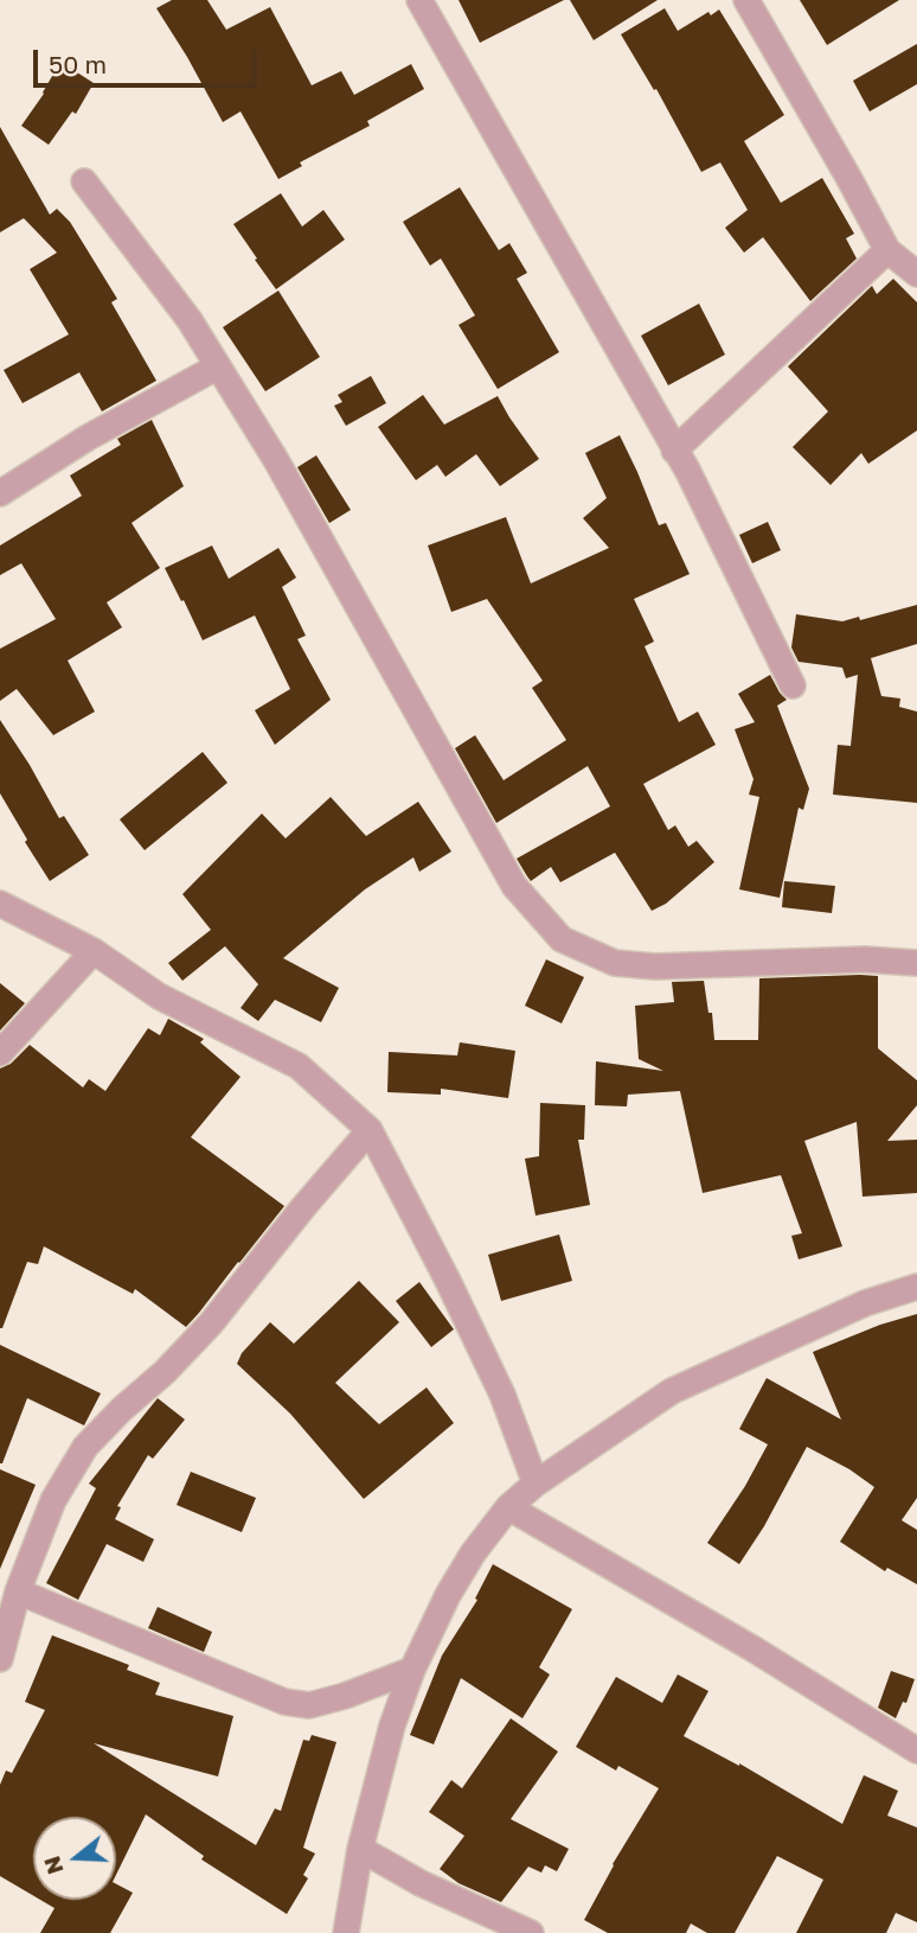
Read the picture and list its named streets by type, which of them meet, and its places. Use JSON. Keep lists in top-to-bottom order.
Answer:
{
  "scale_bar": "50 m",
  "north": "left"
}
